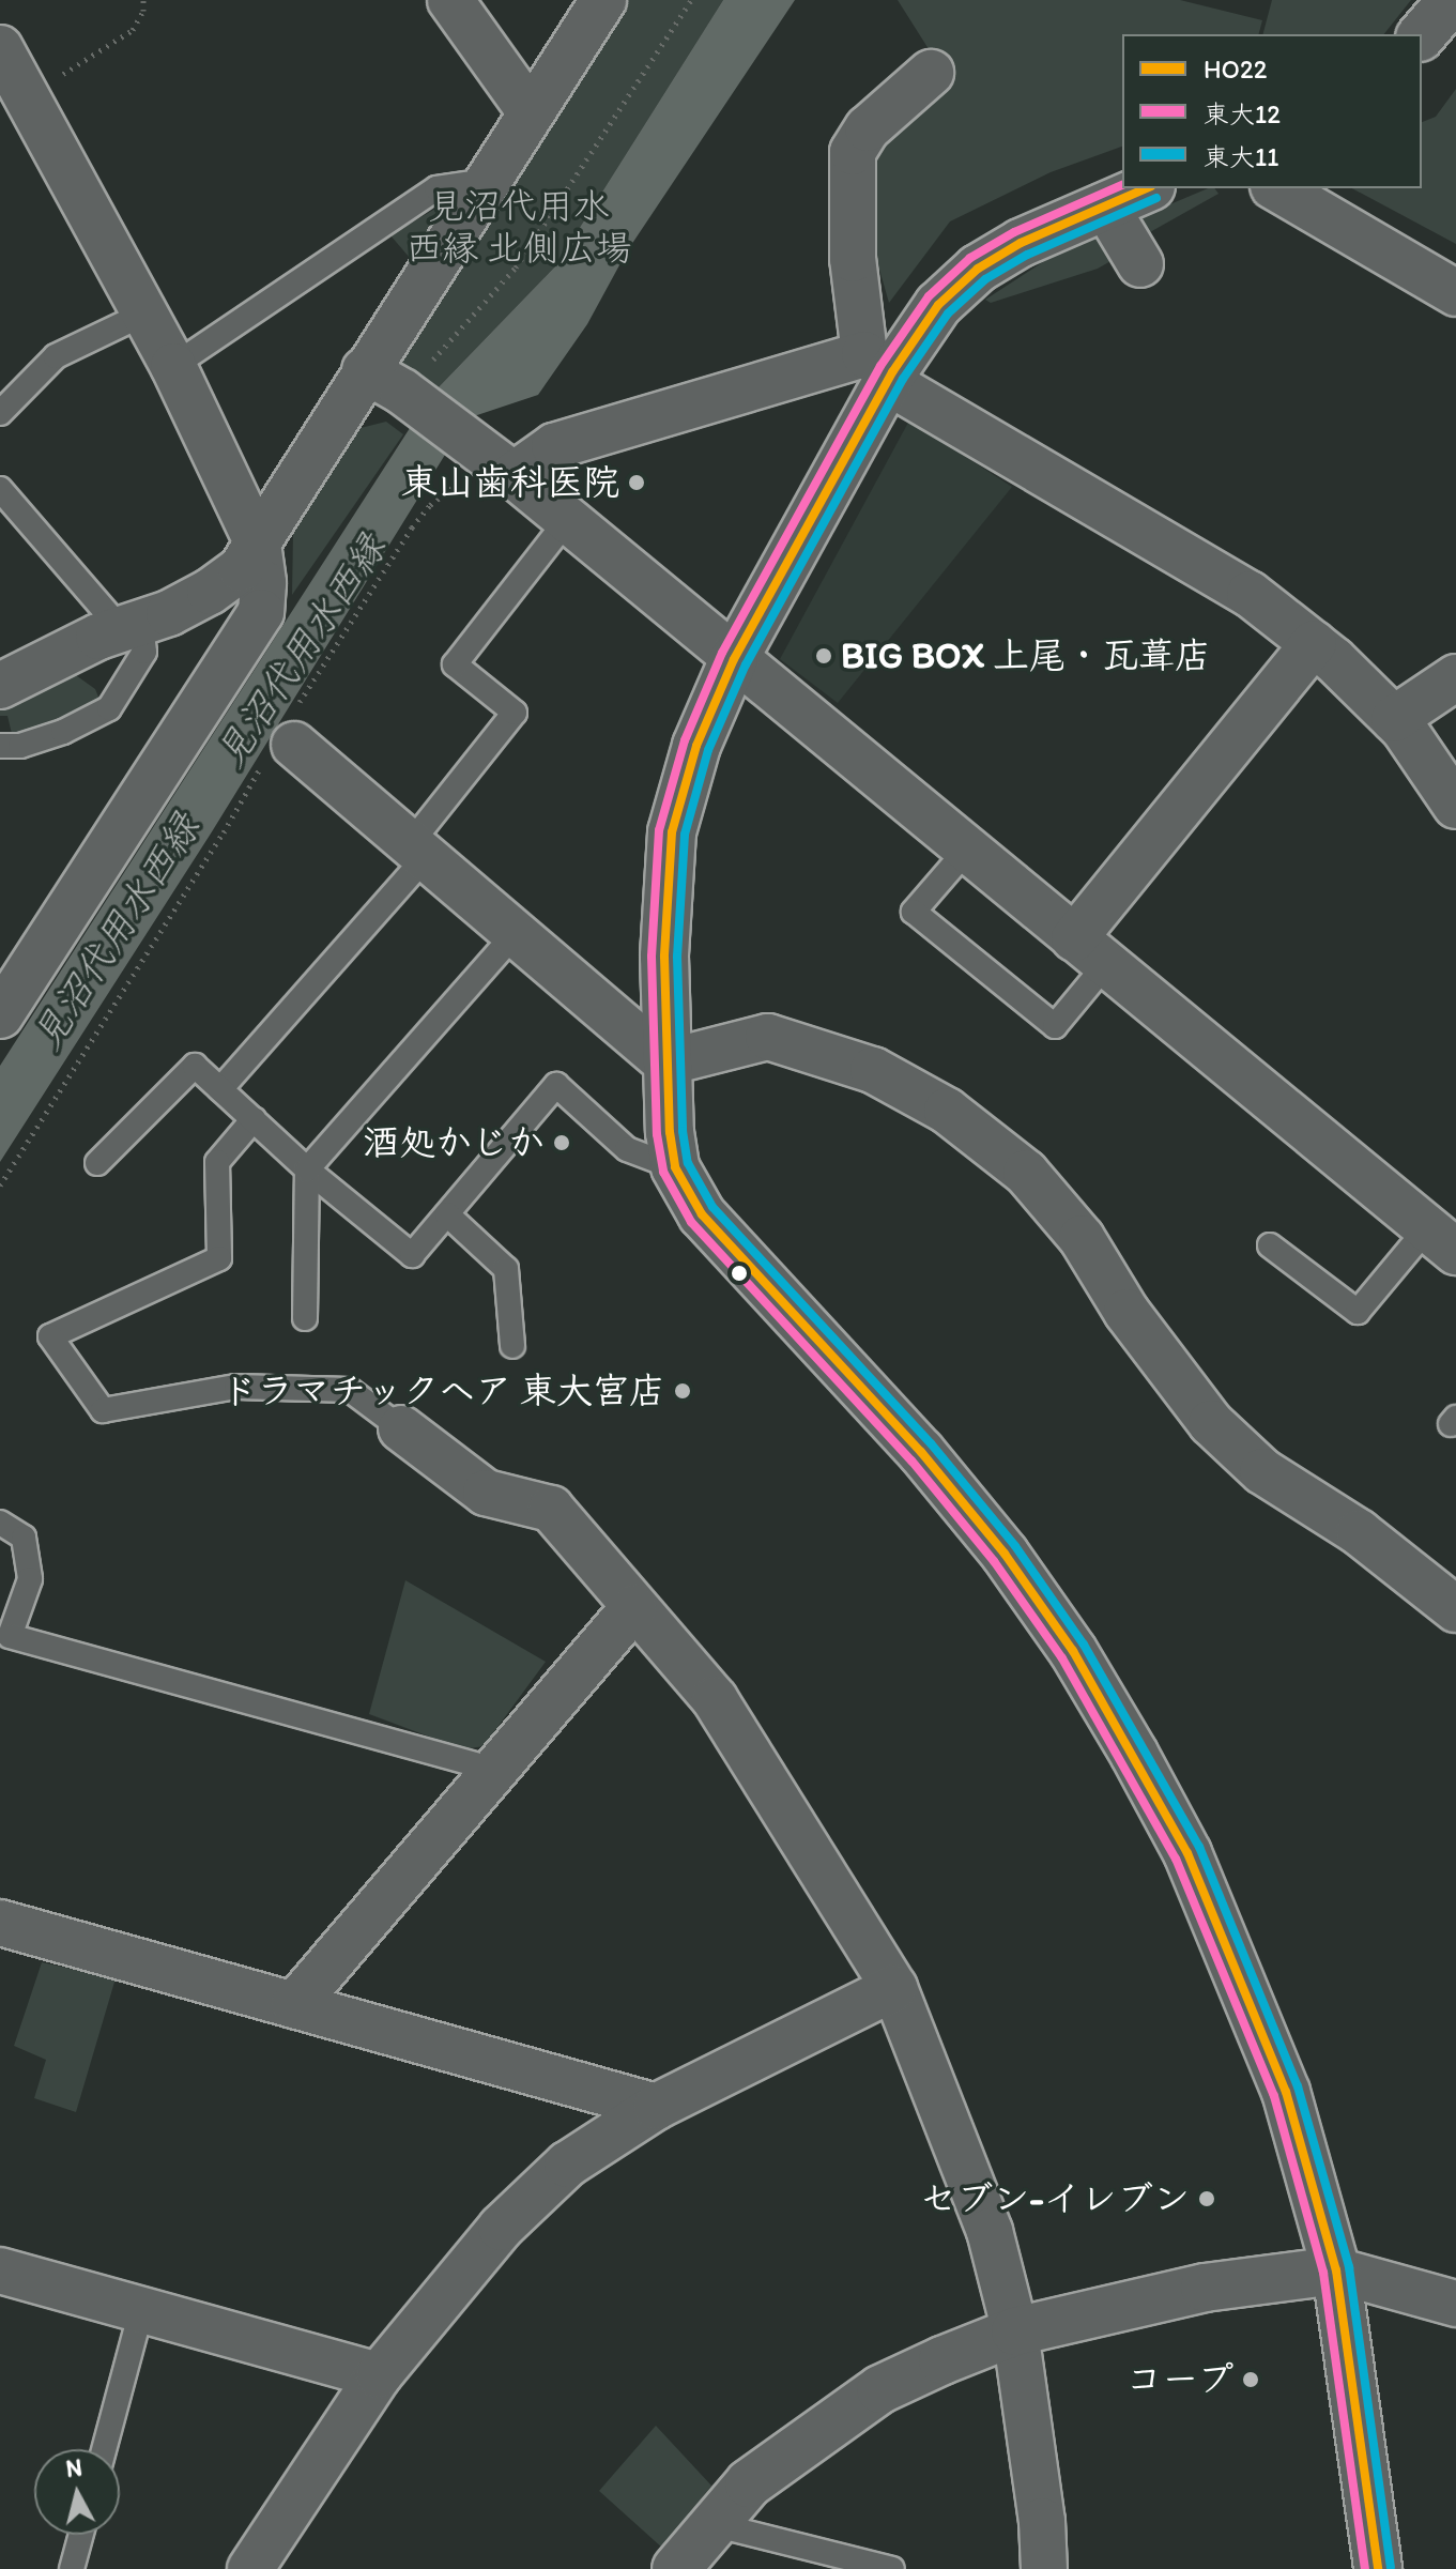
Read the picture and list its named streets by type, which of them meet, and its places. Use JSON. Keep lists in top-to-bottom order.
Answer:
{
  "water": ["見沼代用水西縁", "見沼代用水西緑"],
  "parks": ["見沼代用水 西縁 北側広場"],
  "places": [
    "東山歯科医院",
    "BIG BOX 上尾・瓦葺店",
    "酒処かじか",
    "ドラマチックヘア 東大宮店",
    "セブン-イレブン",
    "コープ"
  ],
  "lines": ["transit line 東大12", "transit line HO22", "transit line 東大11"],
  "legend": ["HO22", "東大12", "東大11"],
  "north": "top"
}
